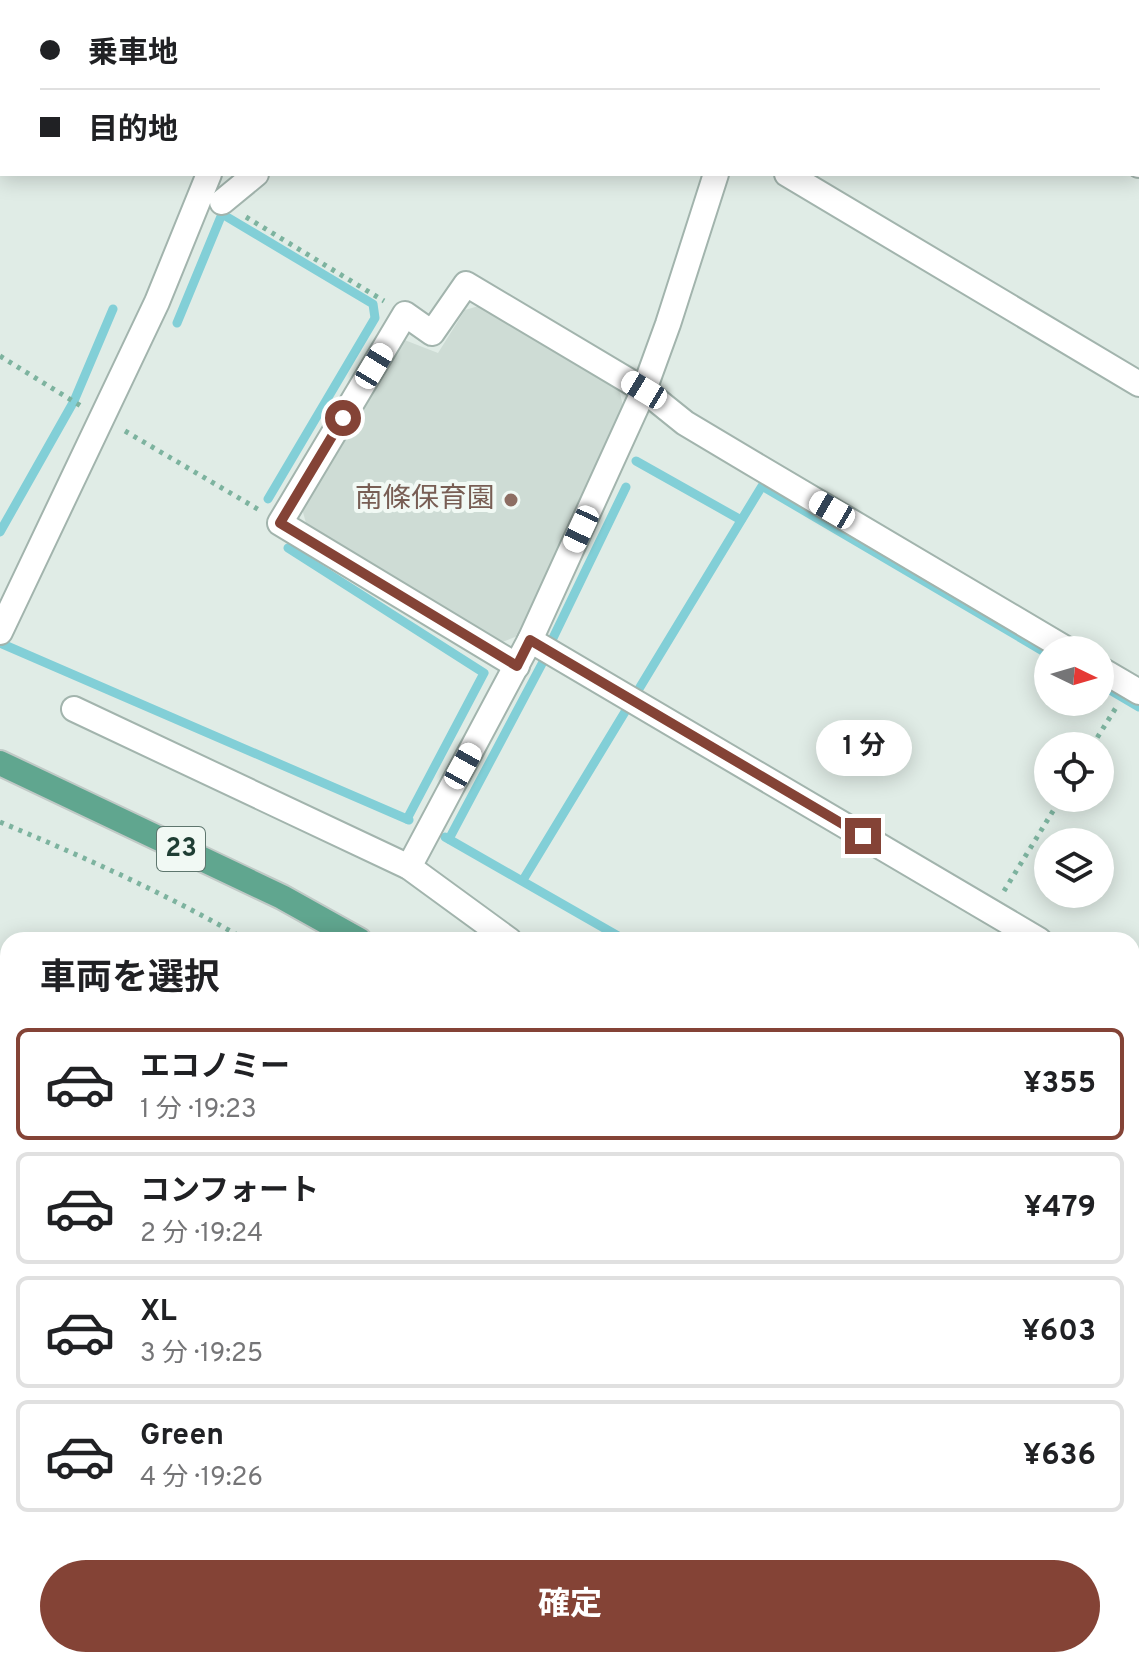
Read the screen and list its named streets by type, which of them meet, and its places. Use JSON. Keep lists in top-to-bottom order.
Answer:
{
  "streets": {
    "main road": ["23"]
  },
  "places": ["南條保育園"],
  "north": "right",
  "page": {
    "banner": ["乗車地", "目的地"],
    "bubble": "1 分",
    "heading": "車両を選択",
    "list": [
      {
        "name": "エコノミー",
        "note": "1 分 · 19:23",
        "value": "¥355"
      },
      {
        "name": "コンフォート",
        "note": "2 分 · 19:24",
        "value": "¥479"
      },
      {
        "name": "XL",
        "note": "3 分 · 19:25",
        "value": "¥603"
      },
      {
        "name": "Green",
        "note": "4 分 · 19:26",
        "value": "¥636"
      }
    ],
    "buttons": "確定"
  }
}
